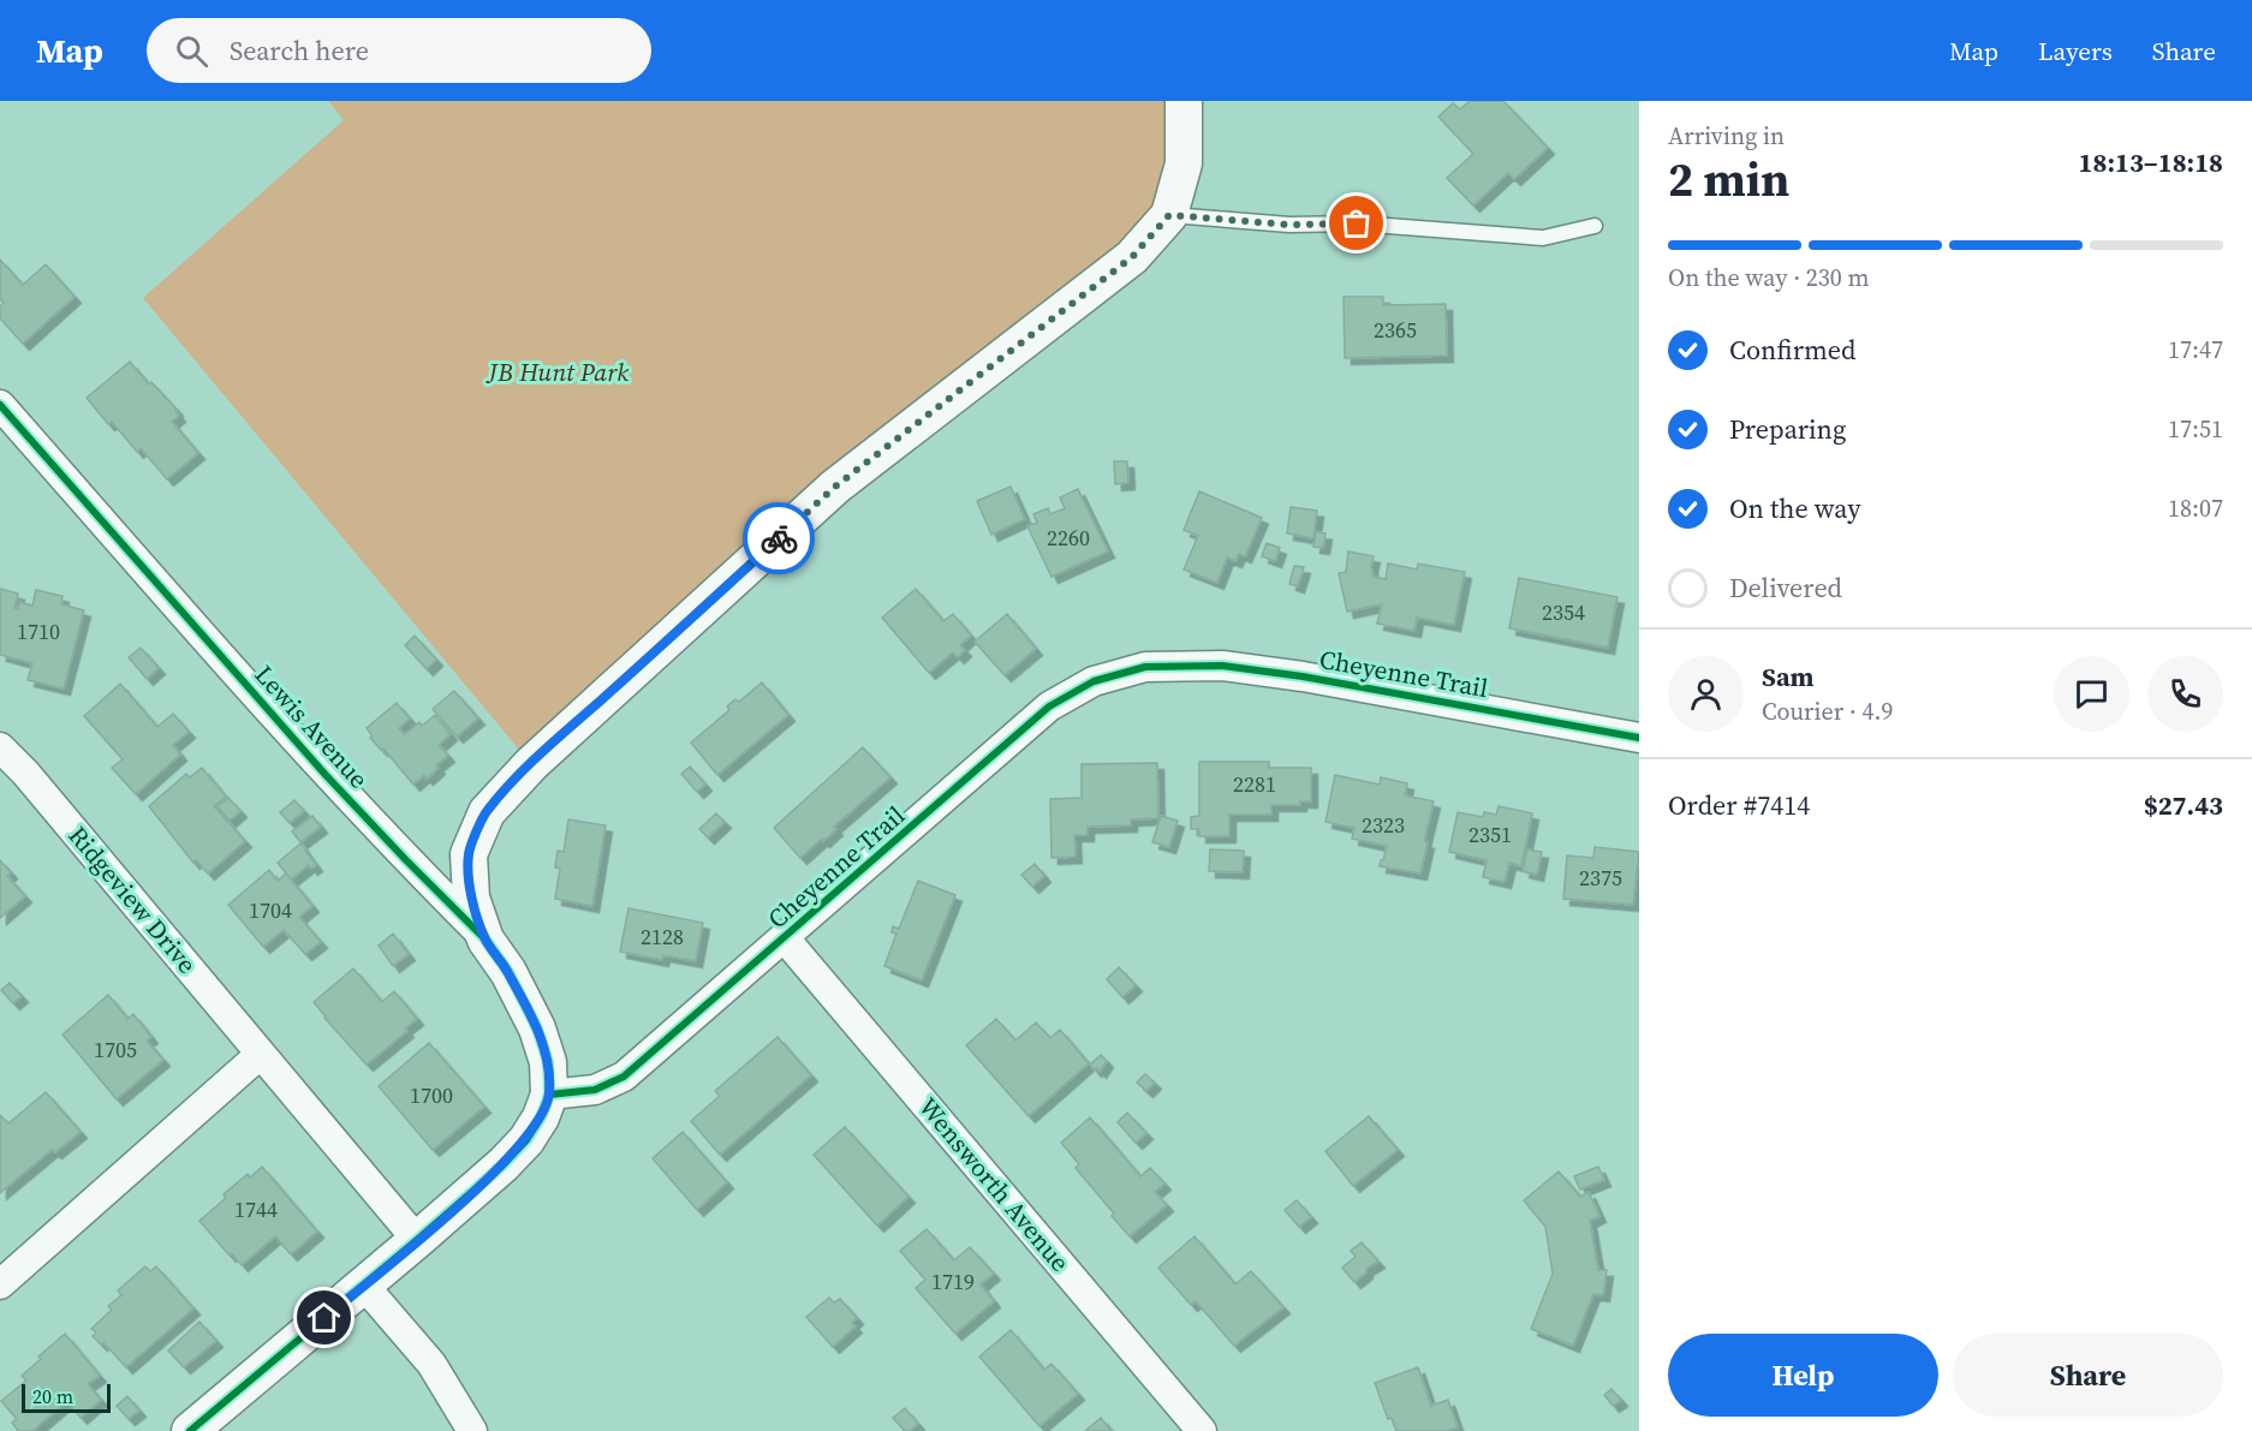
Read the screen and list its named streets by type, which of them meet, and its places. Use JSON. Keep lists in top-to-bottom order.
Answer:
{
  "streets": {
    "street": [
      "Cheyenne Trail",
      "Lewis Avenue",
      "Ridgeview Drive",
      "Wensworth Avenue"
    ]
  },
  "crossings": [
    ["Cheyenne Trail", "Lewis Avenue"],
    ["Cheyenne Trail", "Wensworth Avenue"]
  ],
  "parks": ["JB Hunt Park"],
  "house_numbers": [
    "2365",
    "2260",
    "2354",
    "1710",
    "2281",
    "2323",
    "2351",
    "2375",
    "1704",
    "2128",
    "1705",
    "1700",
    "1744",
    "1719"
  ],
  "scale_bar": "20 m",
  "page": {
    "header": "Map",
    "search": "Search here",
    "nav": ["Map", "Layers", "Share"],
    "heading": ["2 min", "Arriving in", "18:13–18:18"],
    "panel": [
      "Sam",
      "Courier · 4.9",
      "Order #7414",
      "$27.43"
    ],
    "bar": "On the way · 230 m",
    "list": [
      ["Confirmed", "17:47"],
      ["Preparing", "17:51"],
      ["On the way", "18:07"],
      "Delivered"
    ],
    "buttons": ["Help", "Share"],
    "scale": "20 m"
  }
}
